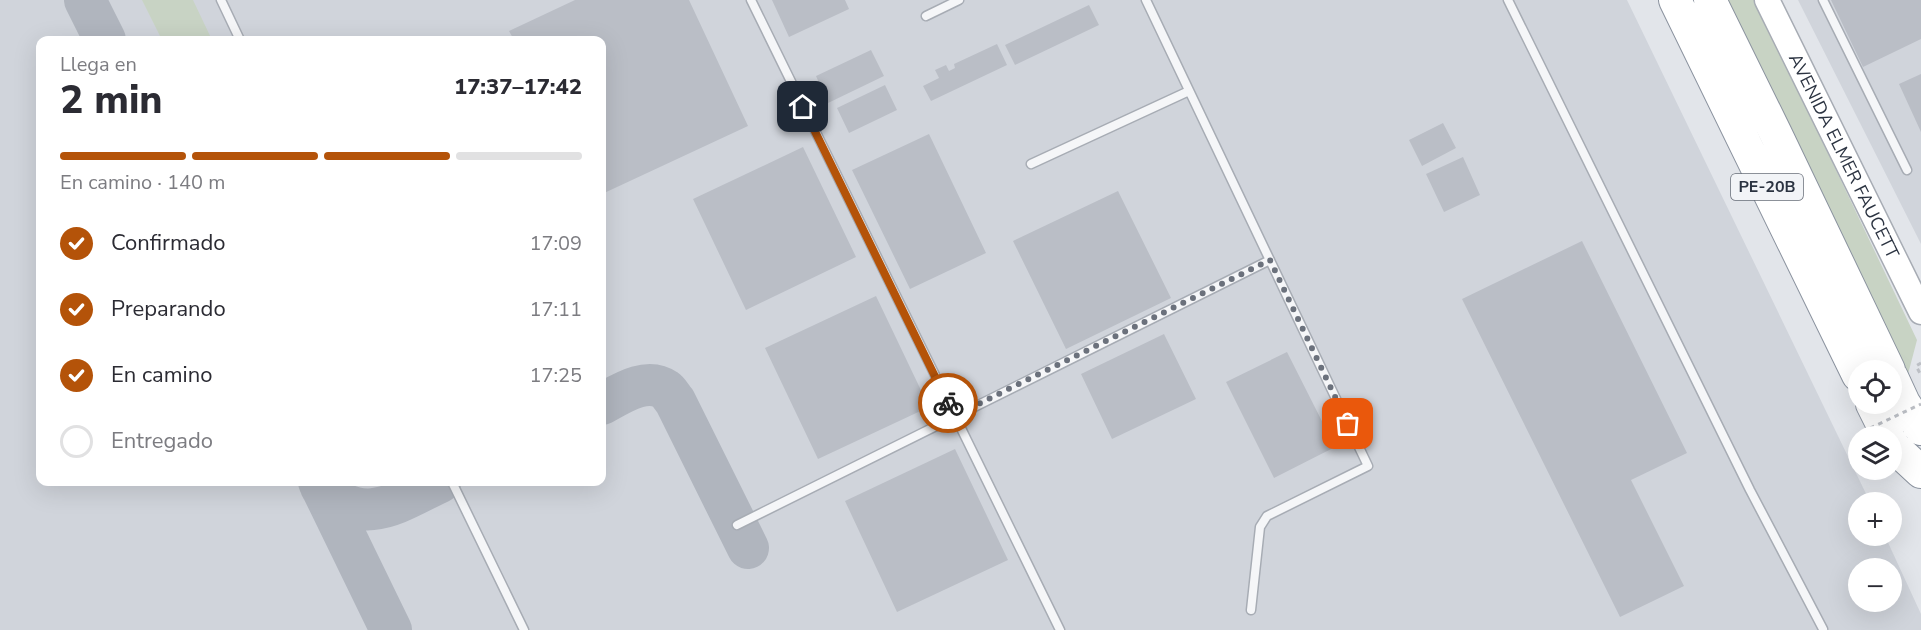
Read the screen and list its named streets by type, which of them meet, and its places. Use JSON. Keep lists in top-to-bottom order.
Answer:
{
  "streets": {
    "highway": ["PE-20B"],
    "main road": ["AVENIDA ELMER FAUCETT"]
  },
  "page": {
    "heading": ["2 min", "Llega en", "17:37–17:42"],
    "bar": "En camino · 140 m",
    "list": [
      ["Confirmado", "17:09"],
      ["Preparando", "17:11"],
      ["En camino", "17:25"],
      "Entregado"
    ],
    "map_buttons": ["+", "−"]
  }
}
